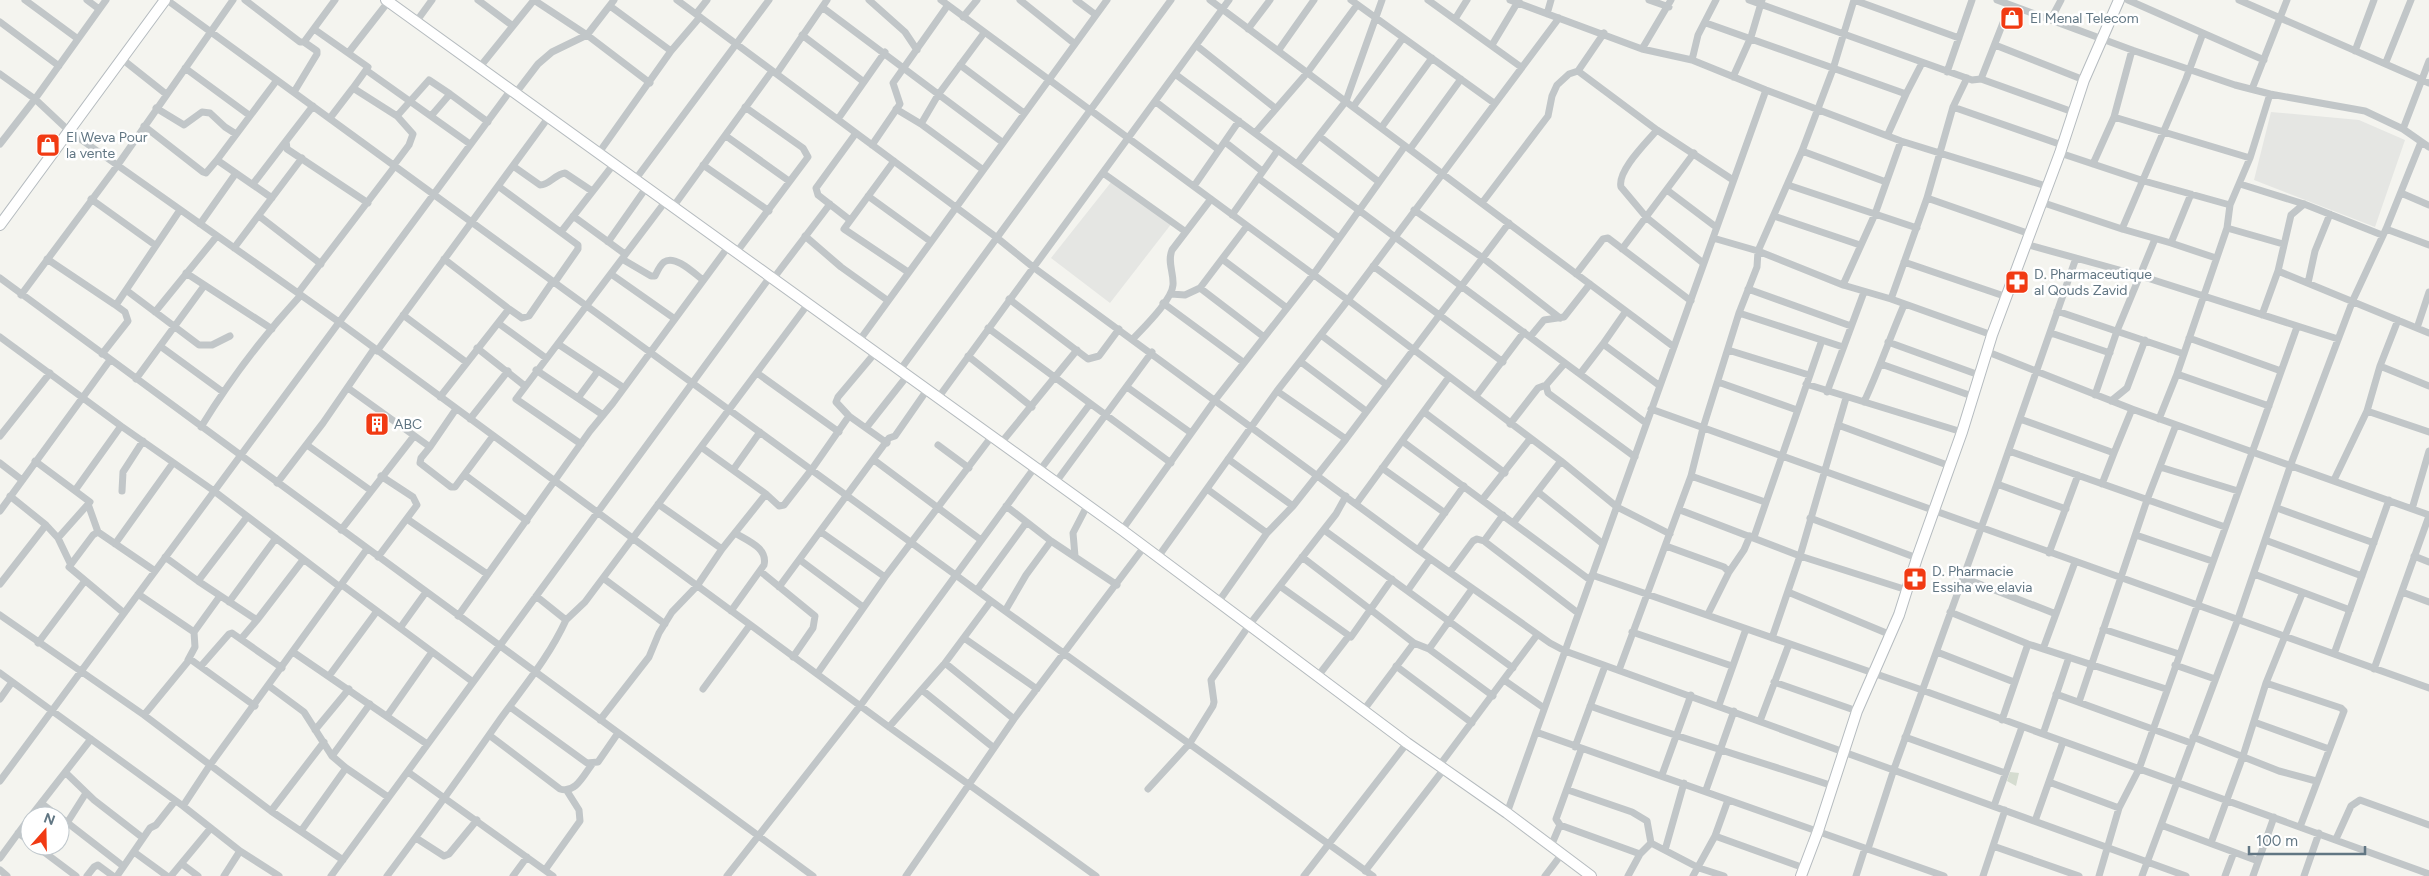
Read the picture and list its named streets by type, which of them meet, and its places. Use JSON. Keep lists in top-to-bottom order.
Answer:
{
  "places": {
    "shop": ["El Menal Telecom", "El Weva Pour la vente"],
    "pharmacy": ["D. Pharmaceutique al Qouds Zavid", "D. Pharmacie Essiha we elavia"],
    "building": ["ABC"]
  },
  "scale_bar": "100 m",
  "north": "top"
}
